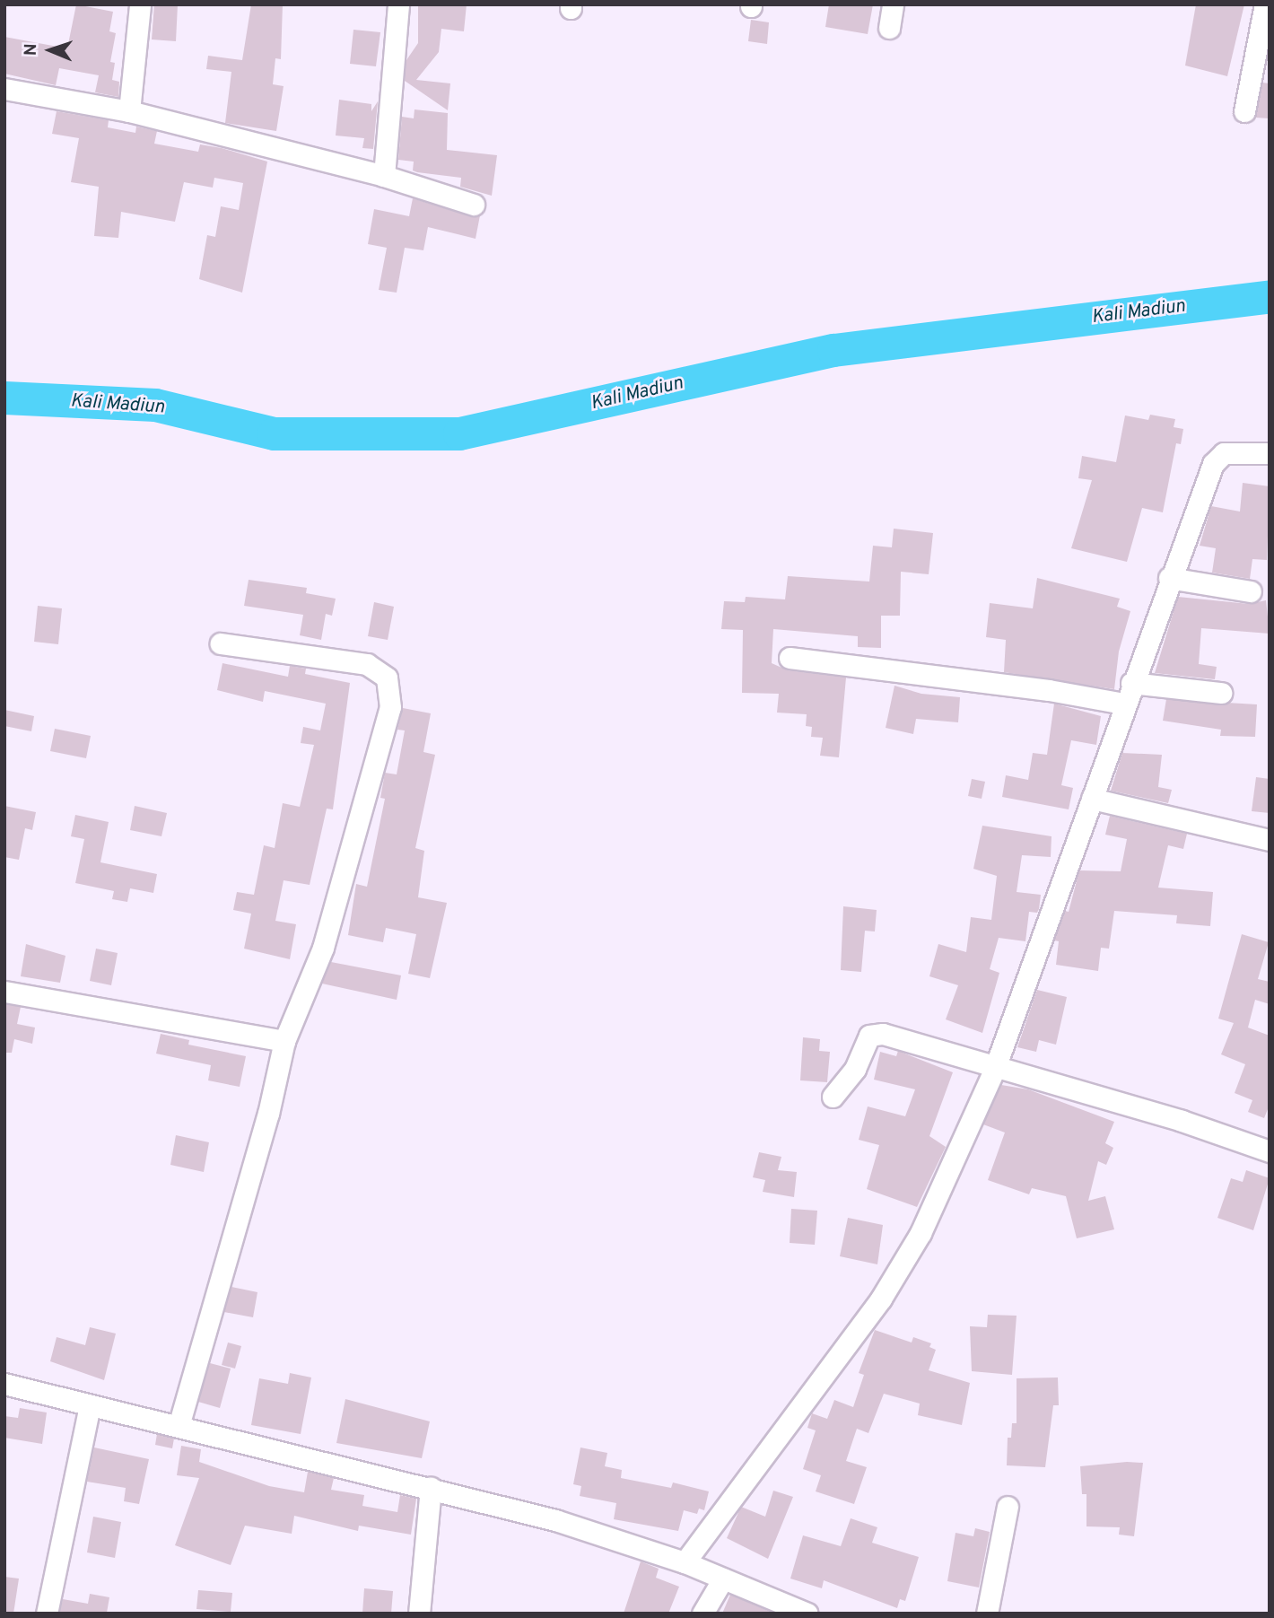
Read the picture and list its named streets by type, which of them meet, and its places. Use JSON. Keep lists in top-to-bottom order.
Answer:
{
  "water": ["Kali Madiun"],
  "north": "left"
}
